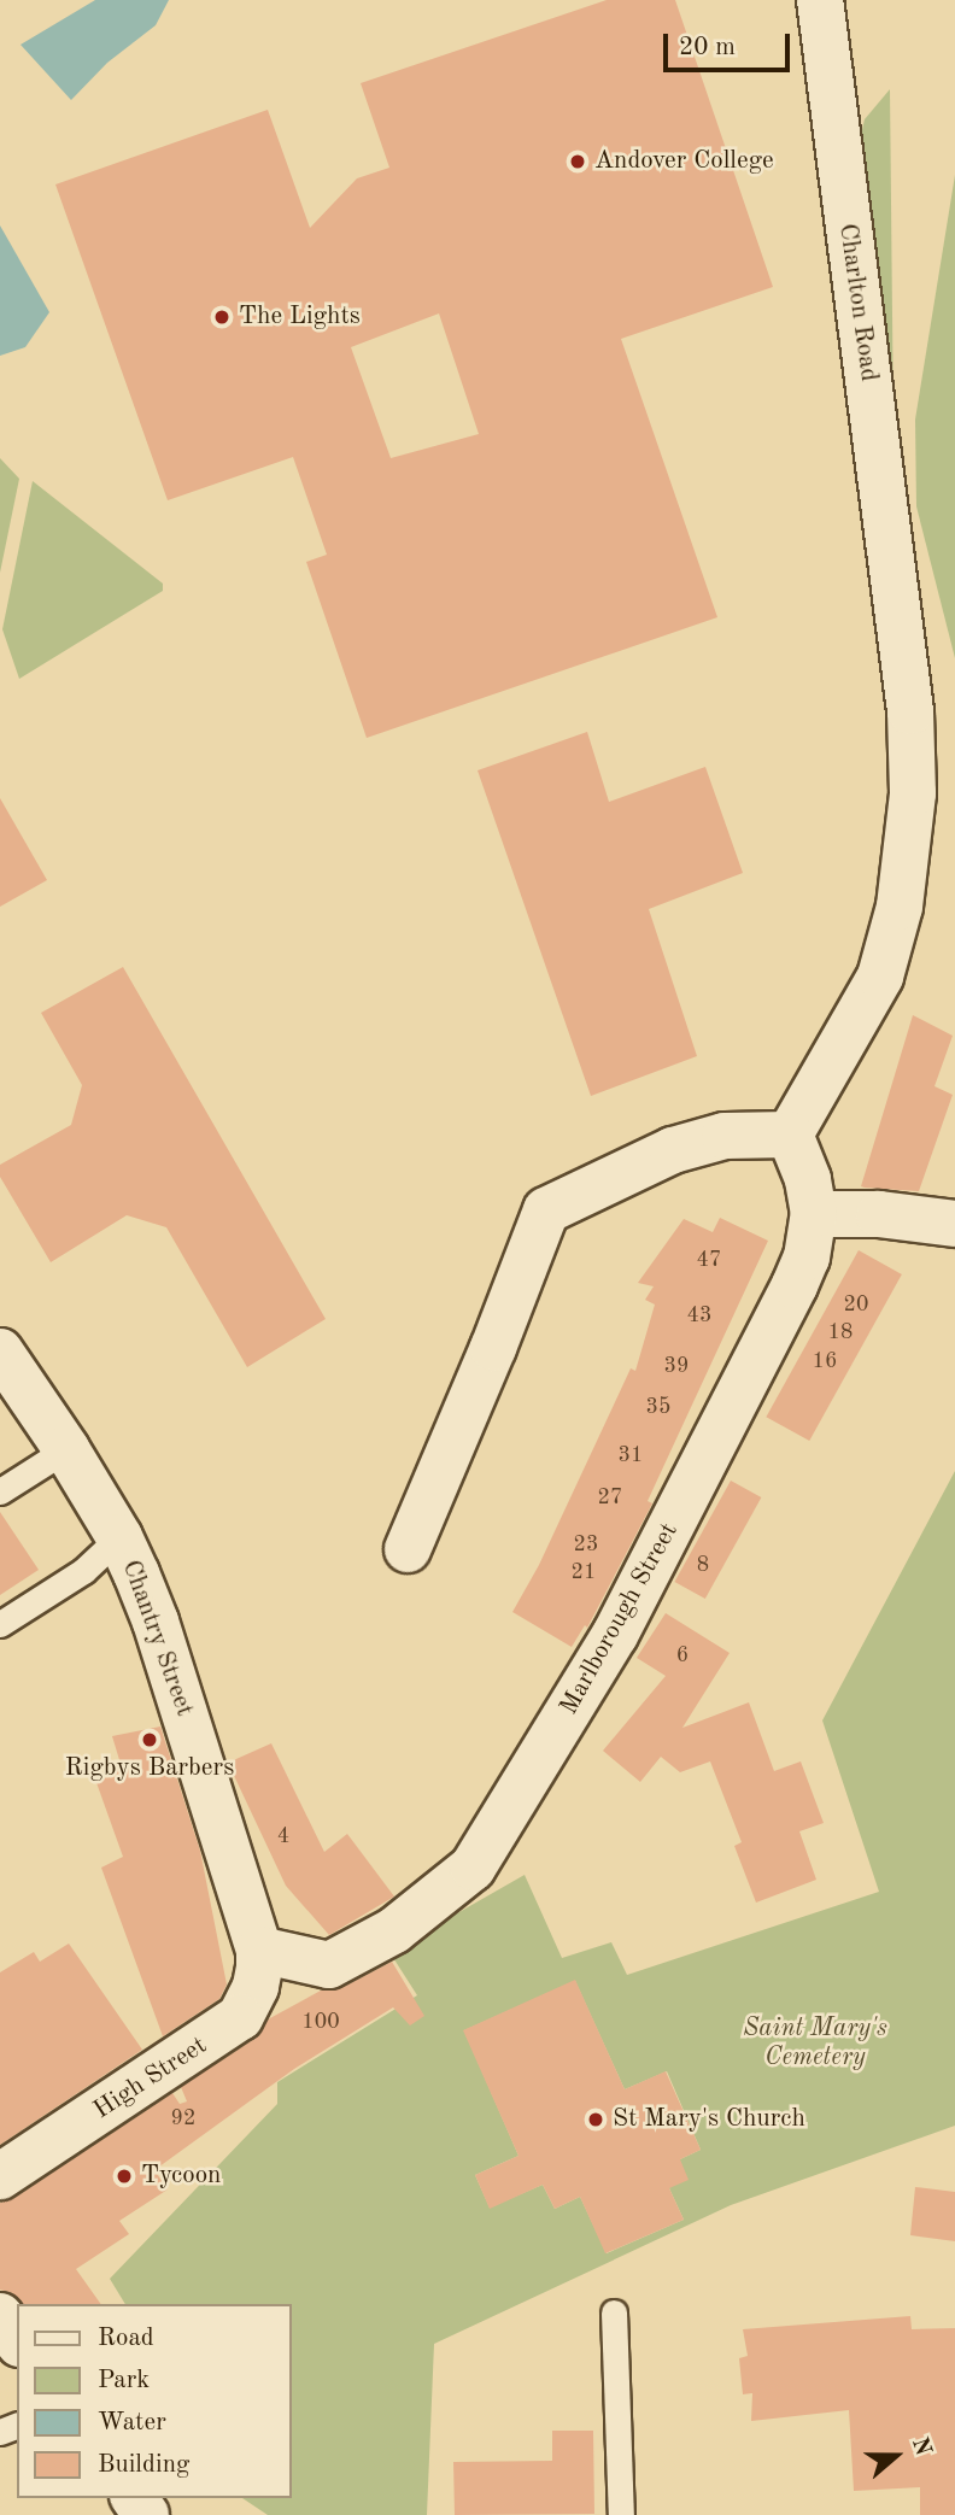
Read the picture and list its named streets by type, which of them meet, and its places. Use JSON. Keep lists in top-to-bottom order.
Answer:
{
  "streets": {
    "street": [
      "Charlton Road",
      "Marlborough Street",
      "Chantry Street",
      "High Street"
    ]
  },
  "crossings": [
    ["Charlton Road", "Marlborough Street"],
    ["Marlborough Street", "Chantry Street"],
    ["Marlborough Street", "High Street"],
    ["Chantry Street", "High Street"]
  ],
  "parks": ["Saint Mary's Cemetery"],
  "places": [
    "Andover College",
    "The Lights",
    "Rigbys Barbers",
    "St Mary's Church",
    "Tycoon"
  ],
  "house_numbers": [
    "47",
    "20",
    "43",
    "18",
    "16",
    "39",
    "35",
    "31",
    "27",
    "23",
    "8",
    "21",
    "6",
    "4",
    "100",
    "92"
  ],
  "legend": [
    "Road",
    "Park",
    "Water",
    "Building"
  ],
  "scale_bar": "20 m",
  "north": "right"
}
